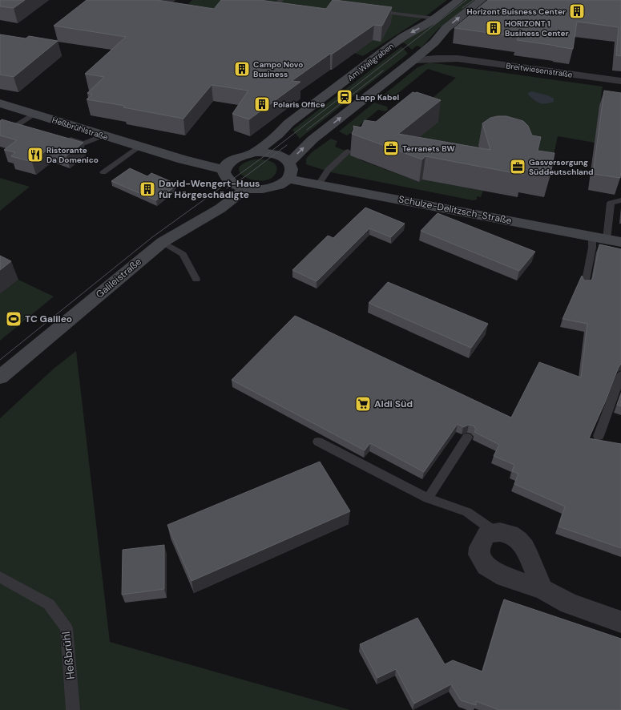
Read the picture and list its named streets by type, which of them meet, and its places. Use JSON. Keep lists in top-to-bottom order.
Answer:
{
  "streets": {
    "street": [
      "Am Wallgraben",
      "Breitwiesenstraße",
      "Heßbrühlstraße",
      "Schulze-Delitzsch-Straße",
      "Galileistraße"
    ],
    "lane": ["Heßbrühl"]
  },
  "crossings": [
    ["Am Wallgraben", "Heßbrühlstraße"],
    ["Am Wallgraben", "Schulze-Delitzsch-Straße"],
    ["Am Wallgraben", "Galileistraße"],
    ["Heßbrühlstraße", "Schulze-Delitzsch-Straße"],
    ["Heßbrühlstraße", "Galileistraße"],
    ["Schulze-Delitzsch-Straße", "Galileistraße"]
  ],
  "places": {
    "building": [
      "Horizont Buisness Center",
      "HORIZONT 1 Business Center",
      "Campo Novo Business",
      "Polaris Office",
      "David-Wengert-Haus für Hörgeschädigte"
    ],
    "station": ["Lapp Kabel"],
    "office": ["Terranets BW", "Gasversorgung Süddeutschland"],
    "restaurant": ["Ristorante Da Domenico"],
    "sports": ["TC Galileo"],
    "supermarket": ["Aldi Süd"]
  }
}
